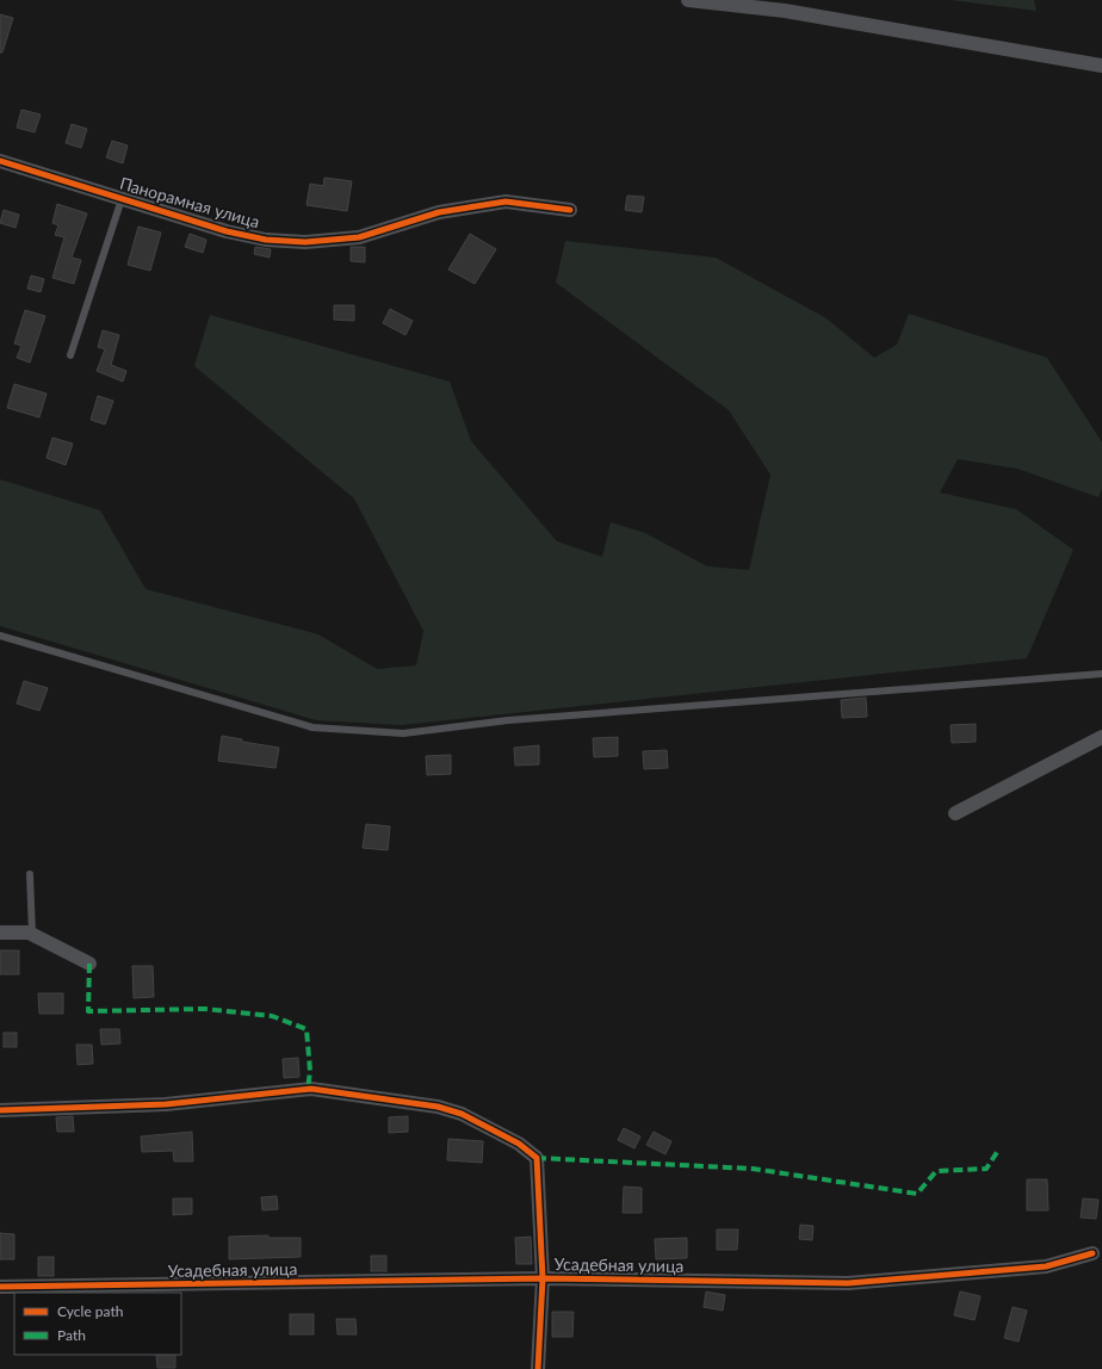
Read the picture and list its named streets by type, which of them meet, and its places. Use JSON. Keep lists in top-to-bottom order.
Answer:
{
  "streets": {
    "street": ["Панорамная улица", "Усадебная улица"]
  },
  "legend": ["Cycle path", "Path"]
}
